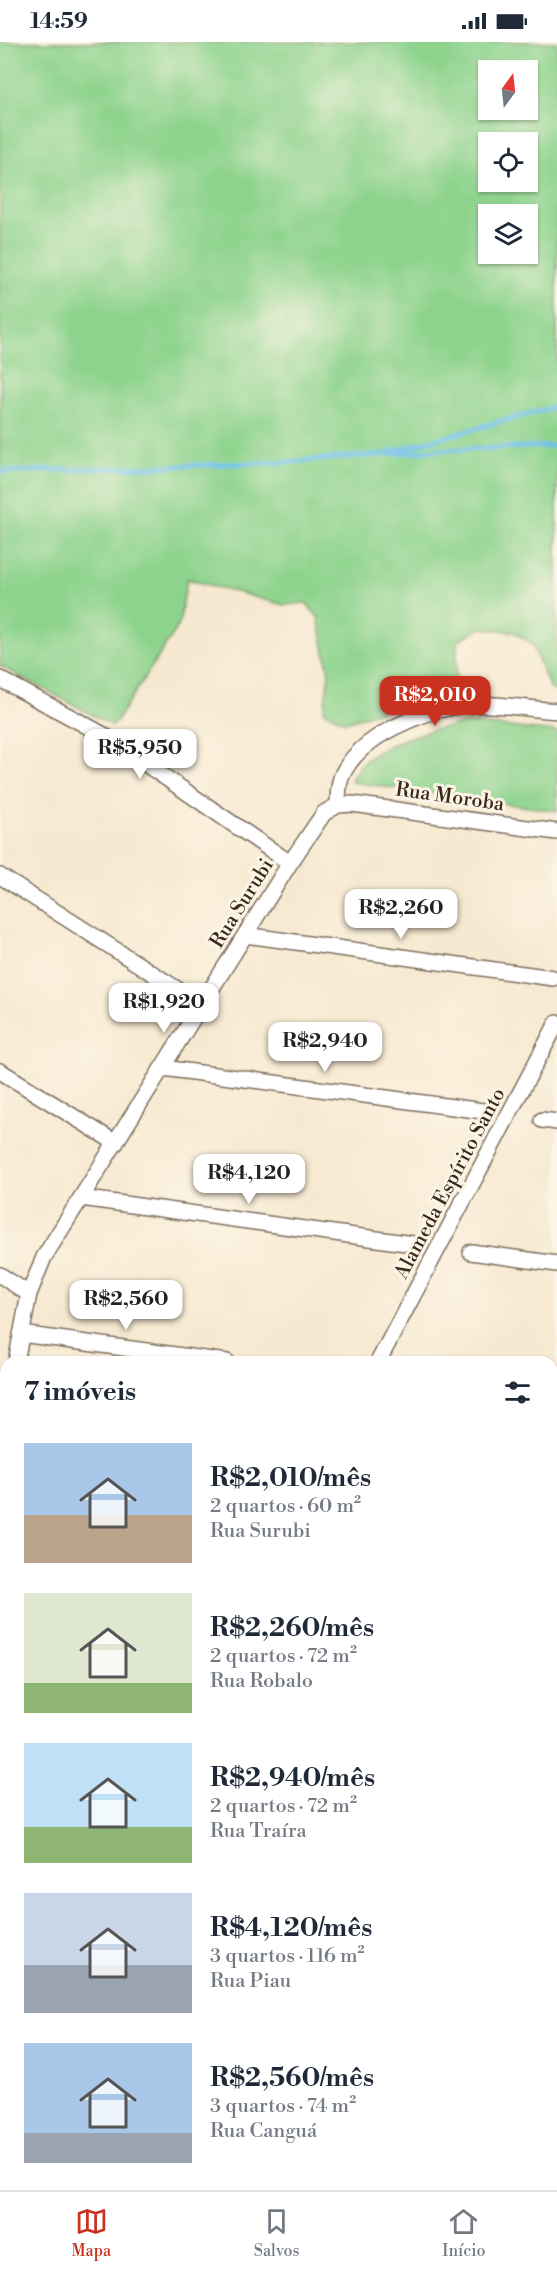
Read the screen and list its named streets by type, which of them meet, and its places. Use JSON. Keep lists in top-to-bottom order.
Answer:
{
  "streets": {
    "street": ["Rua Moroba", "Rua Surubi", "Alameda Espírito Santo"]
  },
  "crossings": [
    ["Rua Moroba", "Rua Surubi"]
  ],
  "north": "top",
  "page": {
    "status": "14:59",
    "price": [
      "R$2,010",
      "R$5,950",
      "R$2,260",
      "R$1,920",
      "R$2,940",
      "R$4,120",
      "R$2,560"
    ],
    "heading": "7 imóveis",
    "list": [
      {
        "name": "R$2,010/mês",
        "note": "2 quartos · 60 m² · Rua Surubi"
      },
      {
        "name": "R$2,260/mês",
        "note": "2 quartos · 72 m² · Rua Robalo"
      },
      {
        "name": "R$2,940/mês",
        "note": "2 quartos · 72 m² · Rua Traíra"
      },
      {
        "name": "R$4,120/mês",
        "note": "3 quartos · 116 m² · Rua Piau"
      },
      {
        "name": "R$2,560/mês",
        "note": "3 quartos · 74 m² · Rua Canguá"
      }
    ],
    "tabs": ["Mapa", "Salvos", "Início"]
  }
}
